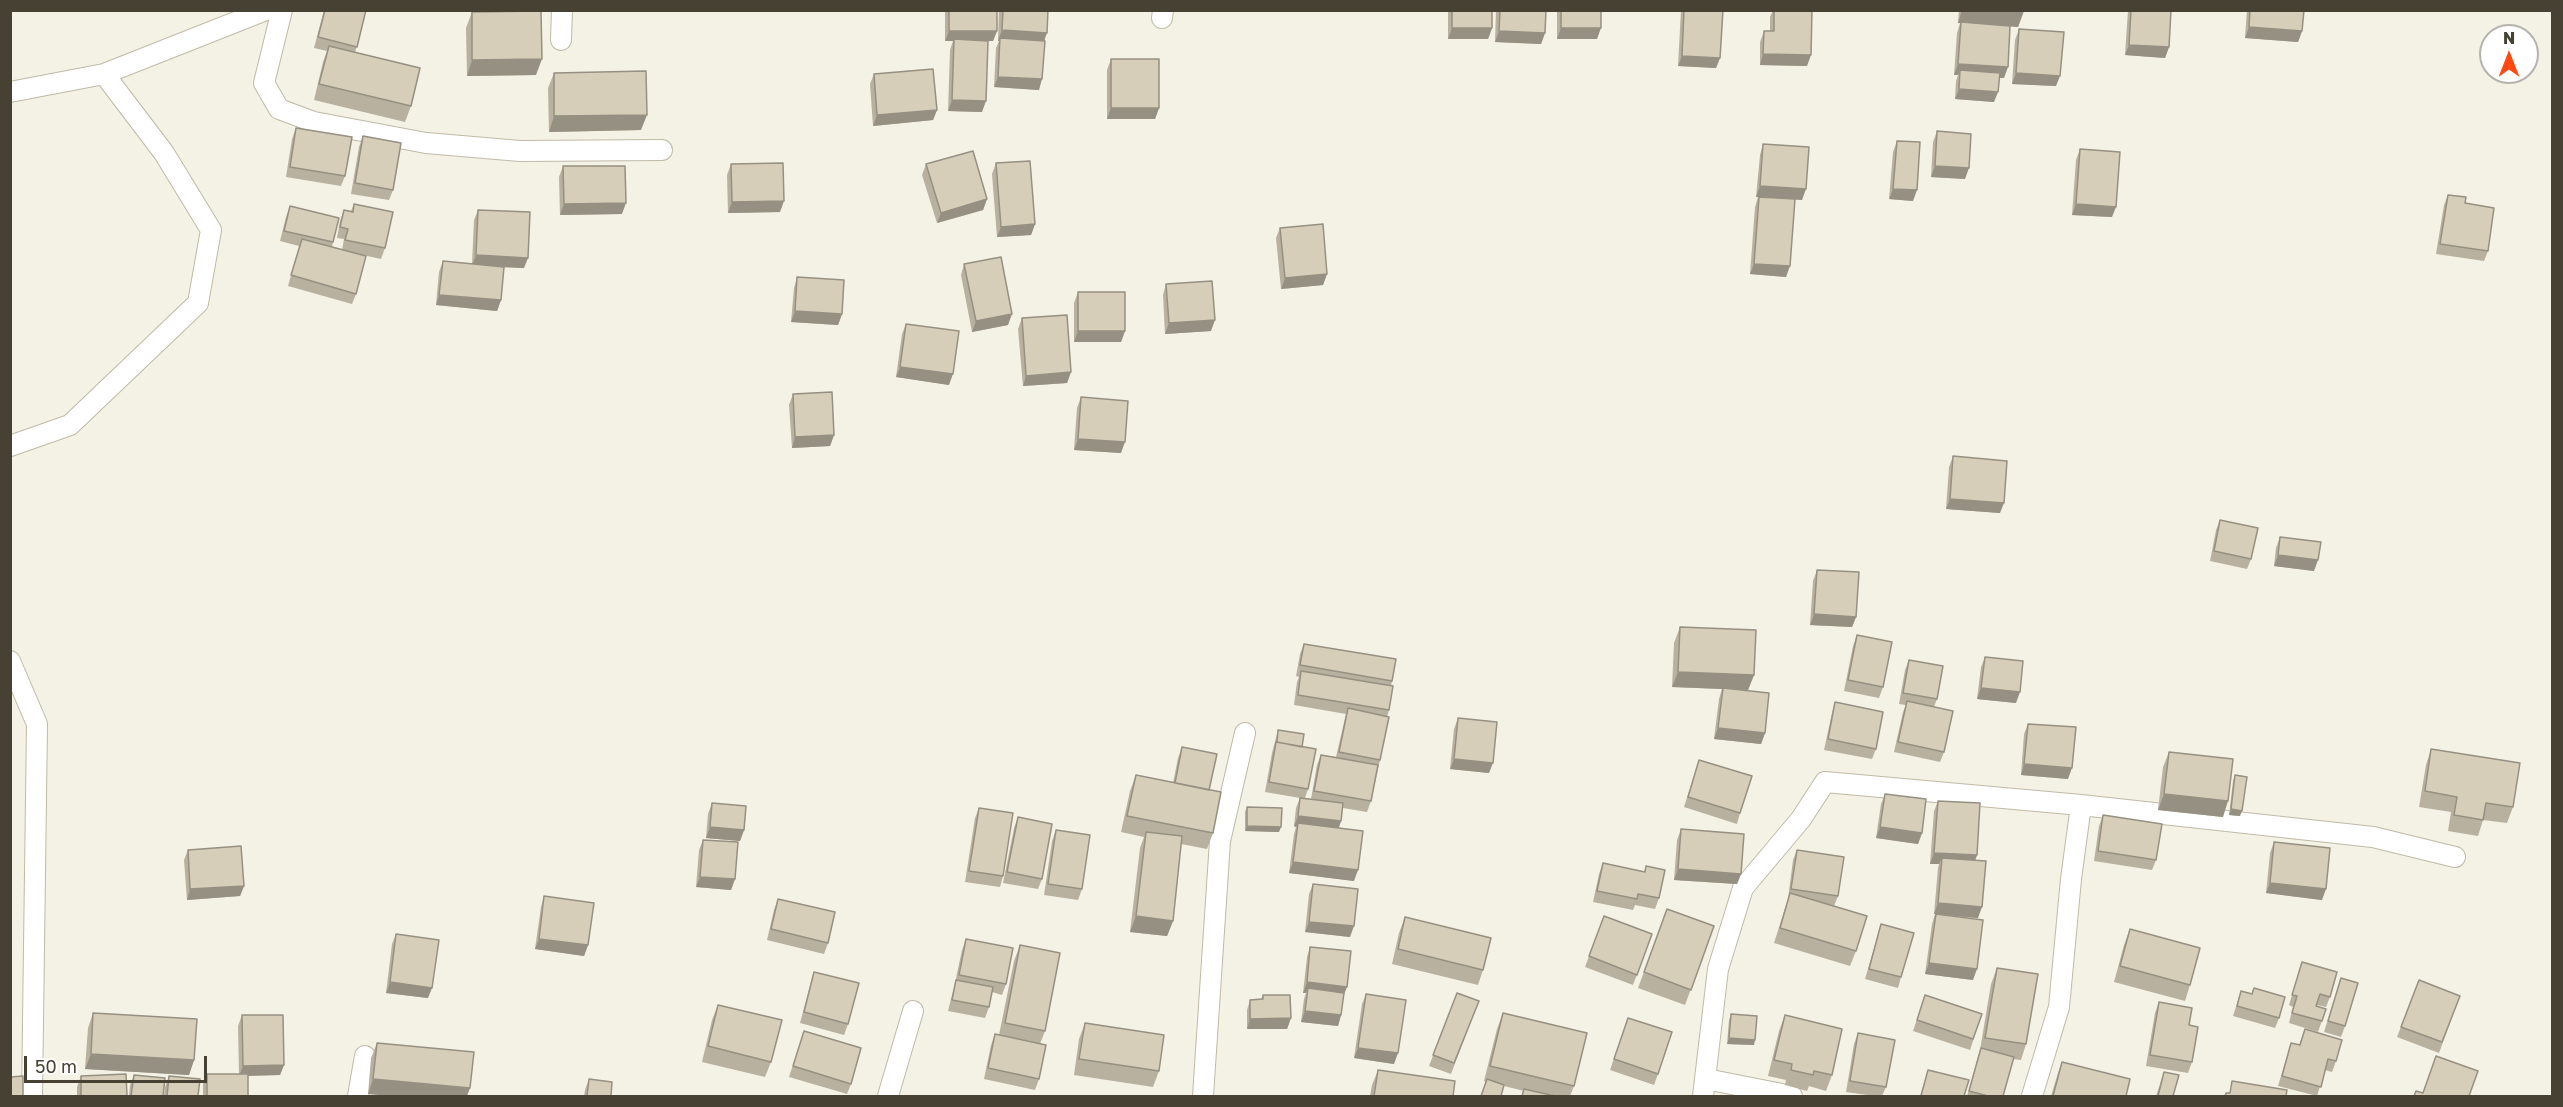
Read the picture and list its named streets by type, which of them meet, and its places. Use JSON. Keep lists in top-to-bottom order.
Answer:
{
  "scale_bar": "50 m",
  "north": "top"
}
